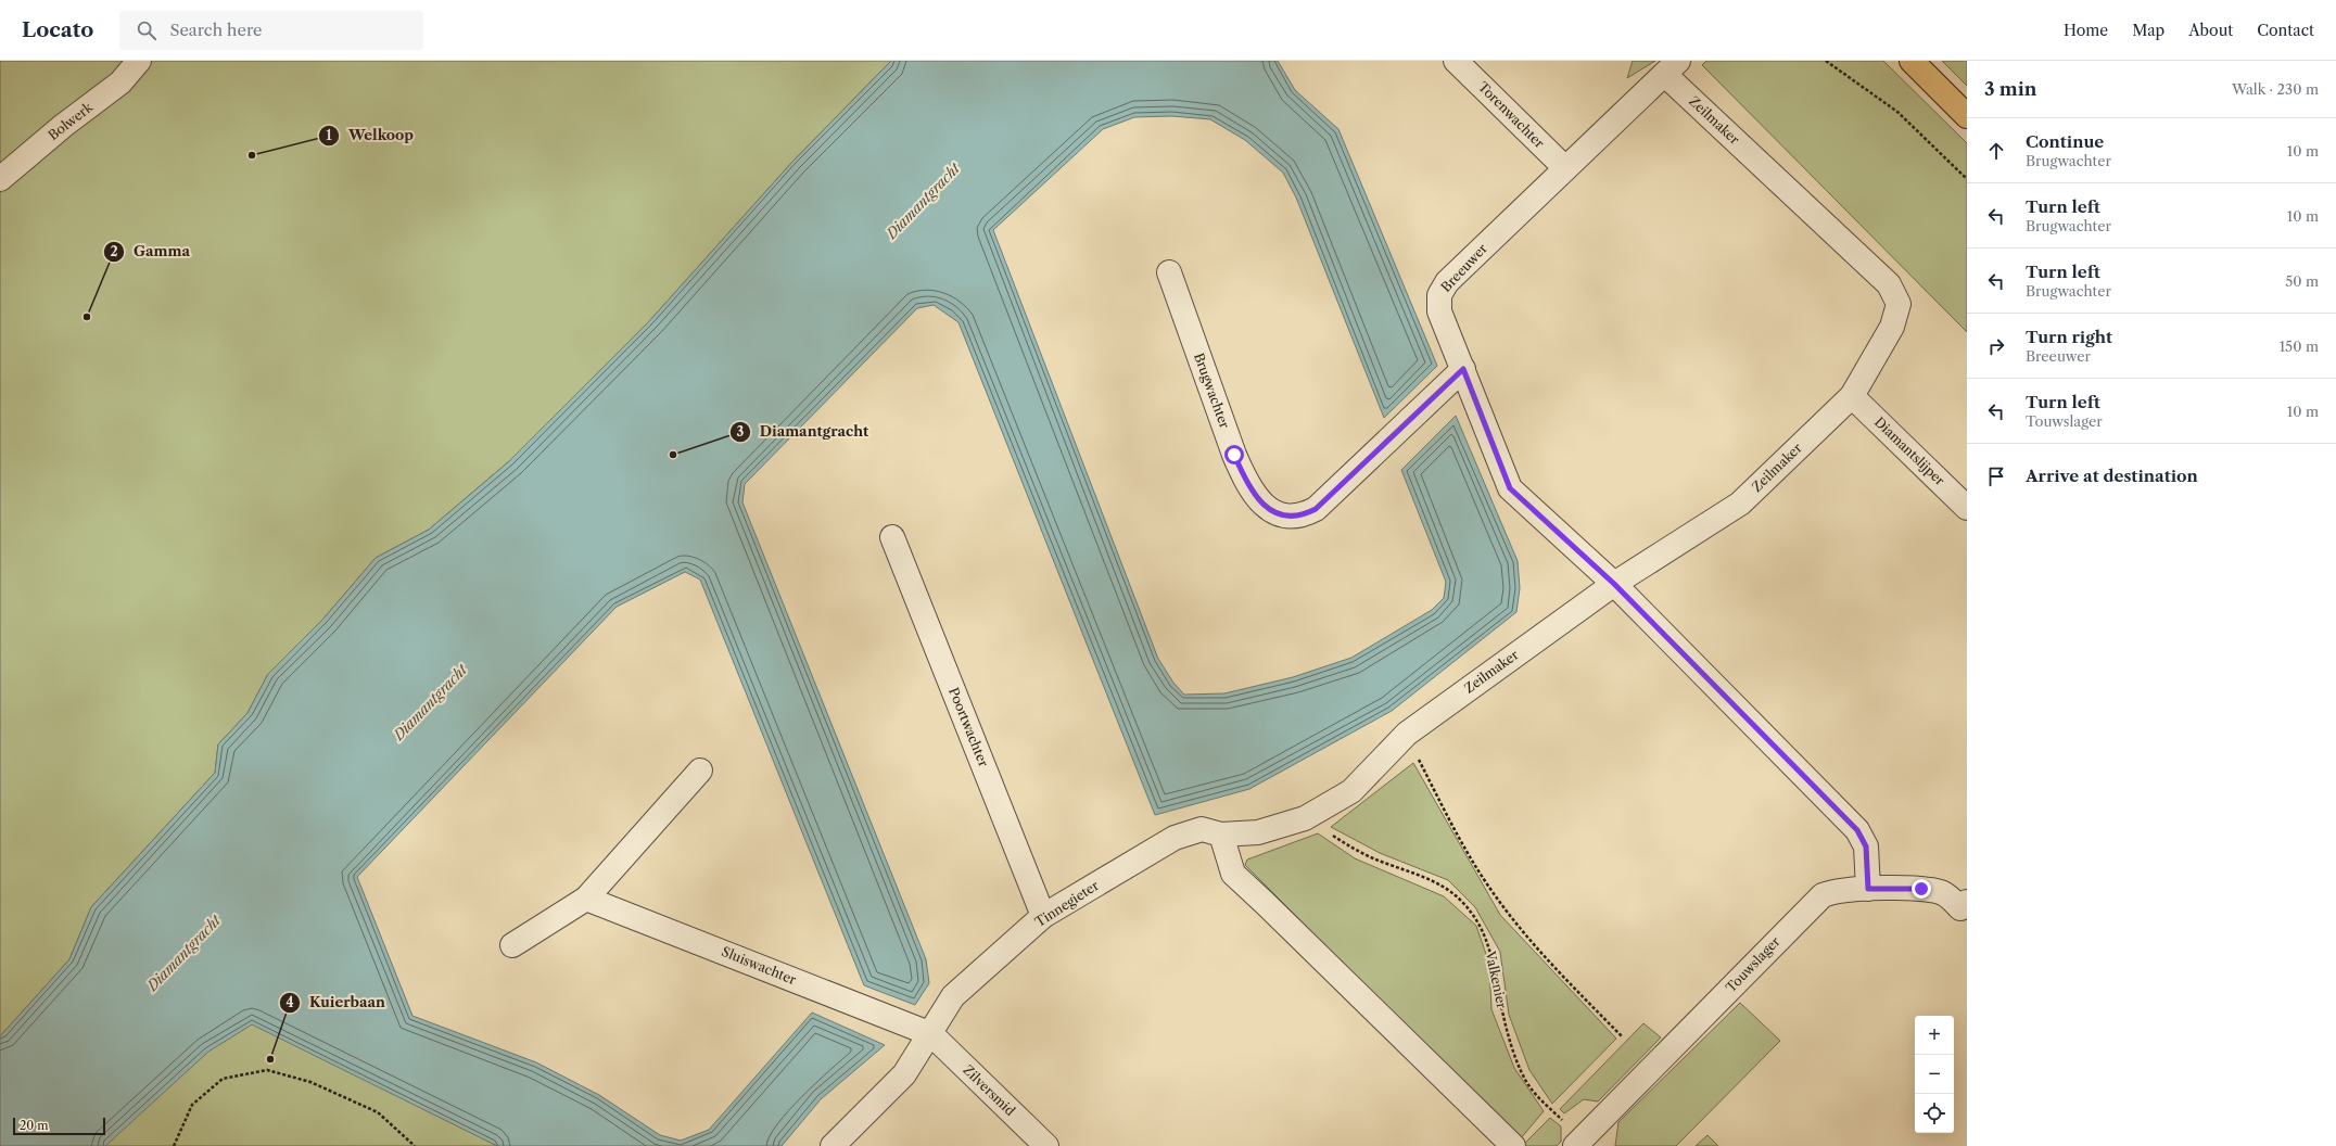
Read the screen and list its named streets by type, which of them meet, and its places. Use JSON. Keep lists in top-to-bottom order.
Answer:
{
  "streets": {
    "street": [
      "Torenwachter",
      "Zeilmaker",
      "Bolwerk",
      "Breeuwer",
      "Brugwachter",
      "Diamantslijper",
      "Poortwachter",
      "Tinnegieter",
      "Touwslager",
      "Sluiswachter",
      "Zilversmid"
    ],
    "path": ["Valkenier"]
  },
  "crossings": [
    ["Torenwachter", "Breeuwer"],
    ["Zeilmaker", "Breeuwer"],
    ["Zeilmaker", "Diamantslijper"],
    ["Zeilmaker", "Tinnegieter"],
    ["Breeuwer", "Brugwachter"],
    ["Breeuwer", "Touwslager"],
    ["Poortwachter", "Tinnegieter"],
    ["Tinnegieter", "Sluiswachter"],
    ["Tinnegieter", "Valkenier"],
    ["Tinnegieter", "Zilversmid"],
    ["Touwslager", "Valkenier"],
    ["Sluiswachter", "Zilversmid"]
  ],
  "water": ["Diamantgracht"],
  "places": [
    "Welkoop",
    "Gamma",
    "Diamantgracht",
    "Kuierbaan"
  ],
  "scale_bar": "20 m",
  "page": {
    "header": "Locato",
    "search": "Search here",
    "nav": [
      "Home",
      "Map",
      "About",
      "Contact"
    ],
    "heading": ["3 min", "Walk · 230 m"],
    "list": [
      ["Continue", "Brugwachter", "10 m"],
      ["Turn left", "Brugwachter", "10 m"],
      ["Turn left", "Brugwachter", "50 m"],
      ["Turn right", "Breeuwer", "150 m"],
      ["Turn left", "Touwslager", "10 m"],
      "Arrive at destination"
    ],
    "map_buttons": ["+", "−"],
    "scale": "20 m"
  }
}
